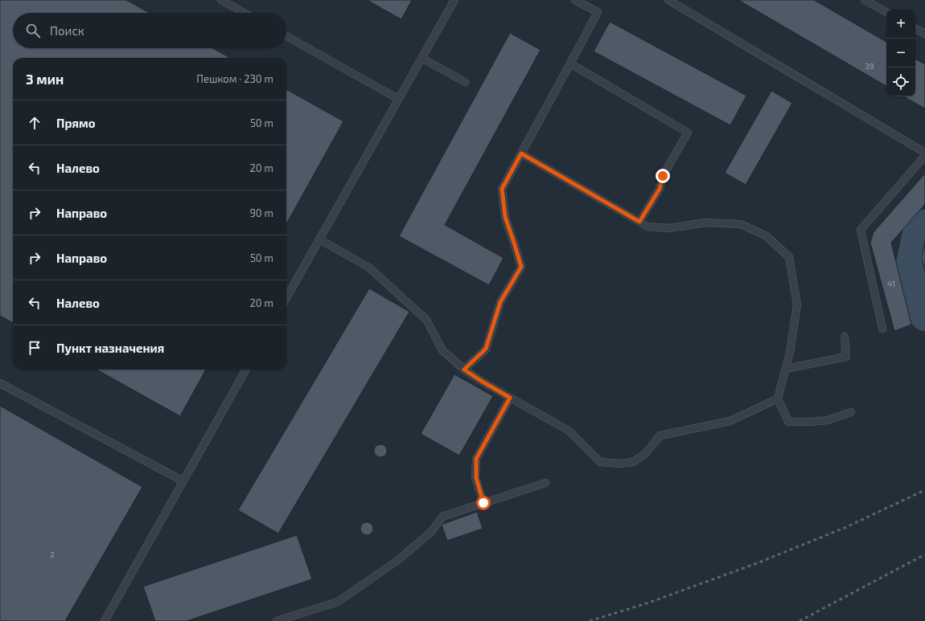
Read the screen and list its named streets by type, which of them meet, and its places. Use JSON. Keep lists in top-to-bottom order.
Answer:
{
  "house_numbers": ["39", "41", "2"],
  "page": {
    "map_buttons": ["+", "−"],
    "search": "Поиск",
    "heading": ["3 мин", "Пешком · 230 m"],
    "list": [
      ["Прямо", "50 m"],
      ["Налево", "20 m"],
      ["Направо", "90 m"],
      ["Направо", "50 m"],
      ["Налево", "20 m"],
      "Пункт назначения"
    ]
  }
}
